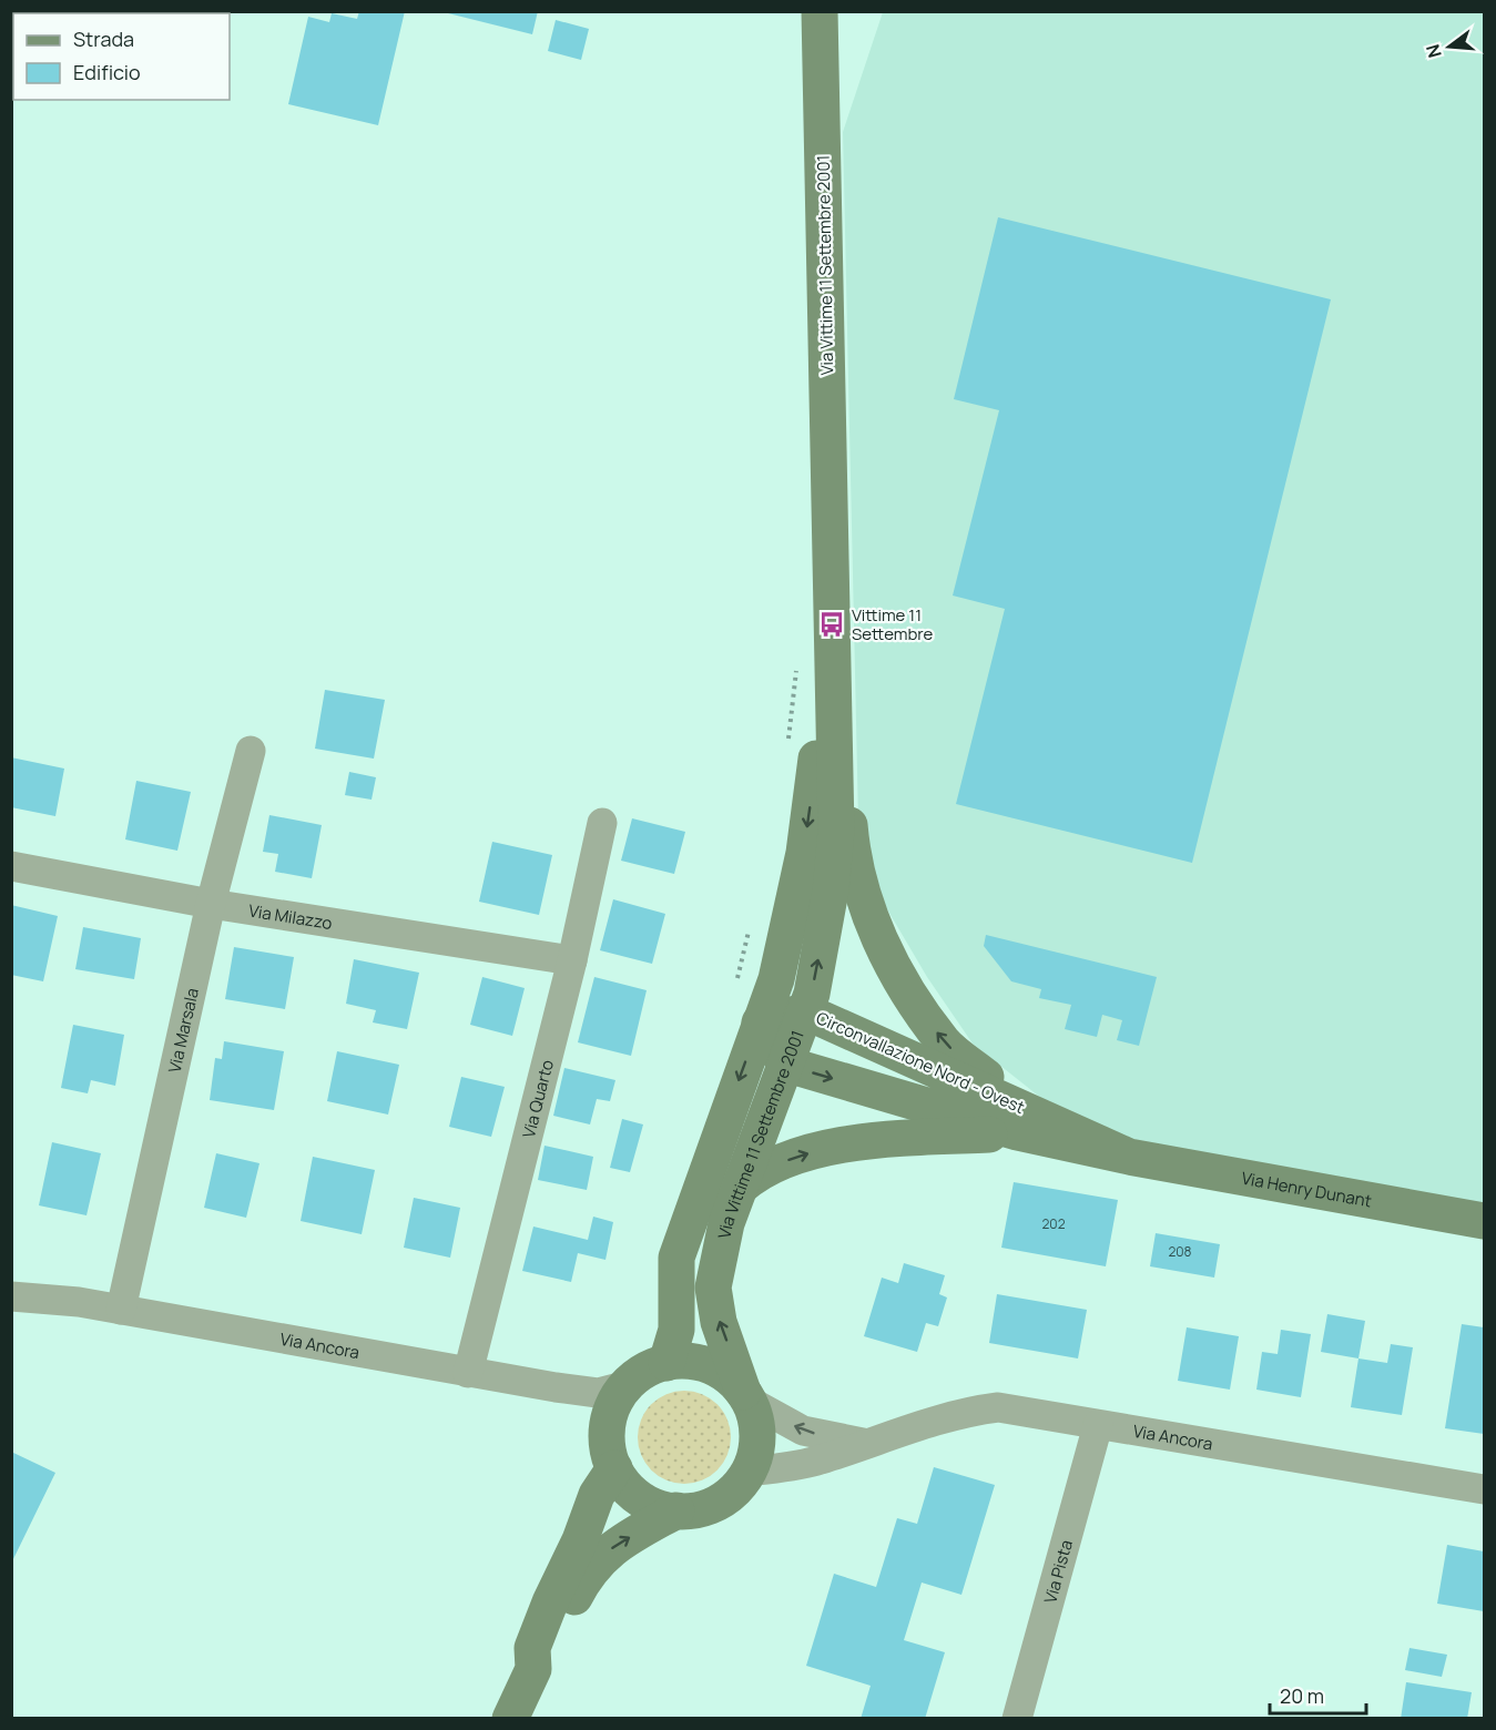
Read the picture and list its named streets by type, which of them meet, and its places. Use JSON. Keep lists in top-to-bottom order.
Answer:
{
  "streets": {
    "main road": [
      "Via Vittime 11 Settembre 2001",
      "Circonvallazione Nord - Ovest",
      "Via Henry Dunant",
      "Via Ancora"
    ],
    "street": [
      "Via Milazzo",
      "Via Marsala",
      "Via Quarto",
      "Via Pista"
    ]
  },
  "crossings": [
    ["Via Vittime 11 Settembre 2001", "Circonvallazione Nord - Ovest"],
    ["Via Vittime 11 Settembre 2001", "Via Ancora"],
    ["Via Milazzo", "Via Marsala"],
    ["Via Milazzo", "Via Quarto"],
    ["Via Marsala", "Via Ancora"],
    ["Circonvallazione Nord - Ovest", "Via Henry Dunant"],
    ["Via Quarto", "Via Ancora"],
    ["Via Ancora", "Via Pista"]
  ],
  "one_way": ["Circonvallazione Nord - Ovest"],
  "places": {
    "bus stop": ["Vittime 11 Settembre"]
  },
  "house_numbers": ["202", "208"],
  "legend": ["Strada", "Edificio"],
  "scale_bar": "20 m",
  "north": "left"
}
